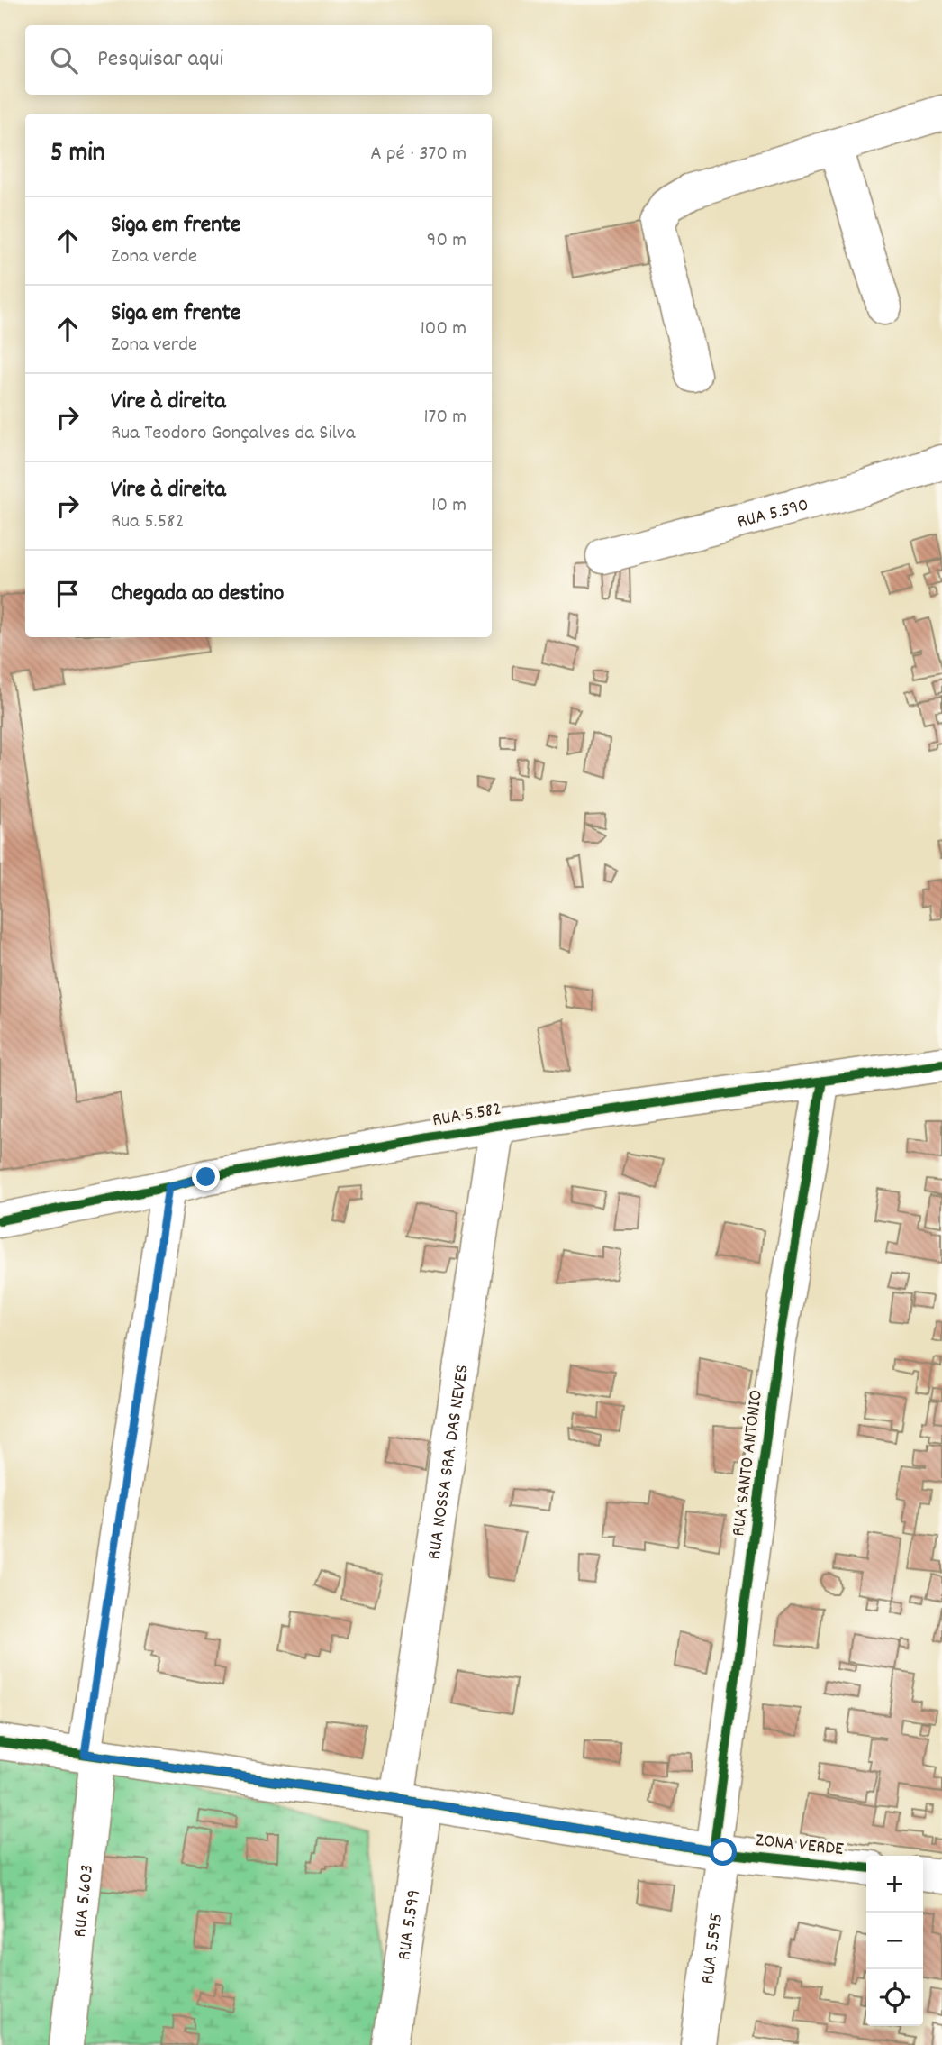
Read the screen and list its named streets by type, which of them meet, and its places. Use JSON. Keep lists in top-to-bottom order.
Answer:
{
  "streets": {
    "street": [
      "RUA 5.590",
      "RUA 5.582",
      "RUA NOSSA SRA. DAS NEVES",
      "RUA SANTO ANTÓNIO",
      "ZONA VERDE",
      "RUA 5.603",
      "RUA 5.599",
      "RUA 5.595"
    ]
  },
  "crossings": [
    ["RUA 5.582", "RUA NOSSA SRA. DAS NEVES"],
    ["RUA 5.582", "RUA SANTO ANTÓNIO"],
    ["RUA 5.582", "RUA 5.603"],
    ["RUA NOSSA SRA. DAS NEVES", "ZONA VERDE"],
    ["RUA NOSSA SRA. DAS NEVES", "RUA 5.599"],
    ["RUA SANTO ANTÓNIO", "ZONA VERDE"],
    ["RUA SANTO ANTÓNIO", "RUA 5.595"],
    ["ZONA VERDE", "RUA 5.603"],
    ["ZONA VERDE", "RUA 5.599"],
    ["ZONA VERDE", "RUA 5.595"]
  ],
  "page": {
    "search": "Pesquisar aqui",
    "heading": ["5 min", "A pé · 370 m"],
    "list": [
      ["Siga em frente", "Zona verde", "90 m"],
      ["Siga em frente", "Zona verde", "100 m"],
      ["Vire à direita", "Rua Teodoro Gonçalves da Silva", "170 m"],
      ["Vire à direita", "Rua 5.582", "10 m"],
      "Chegada ao destino"
    ],
    "map_buttons": ["+", "−"]
  }
}
